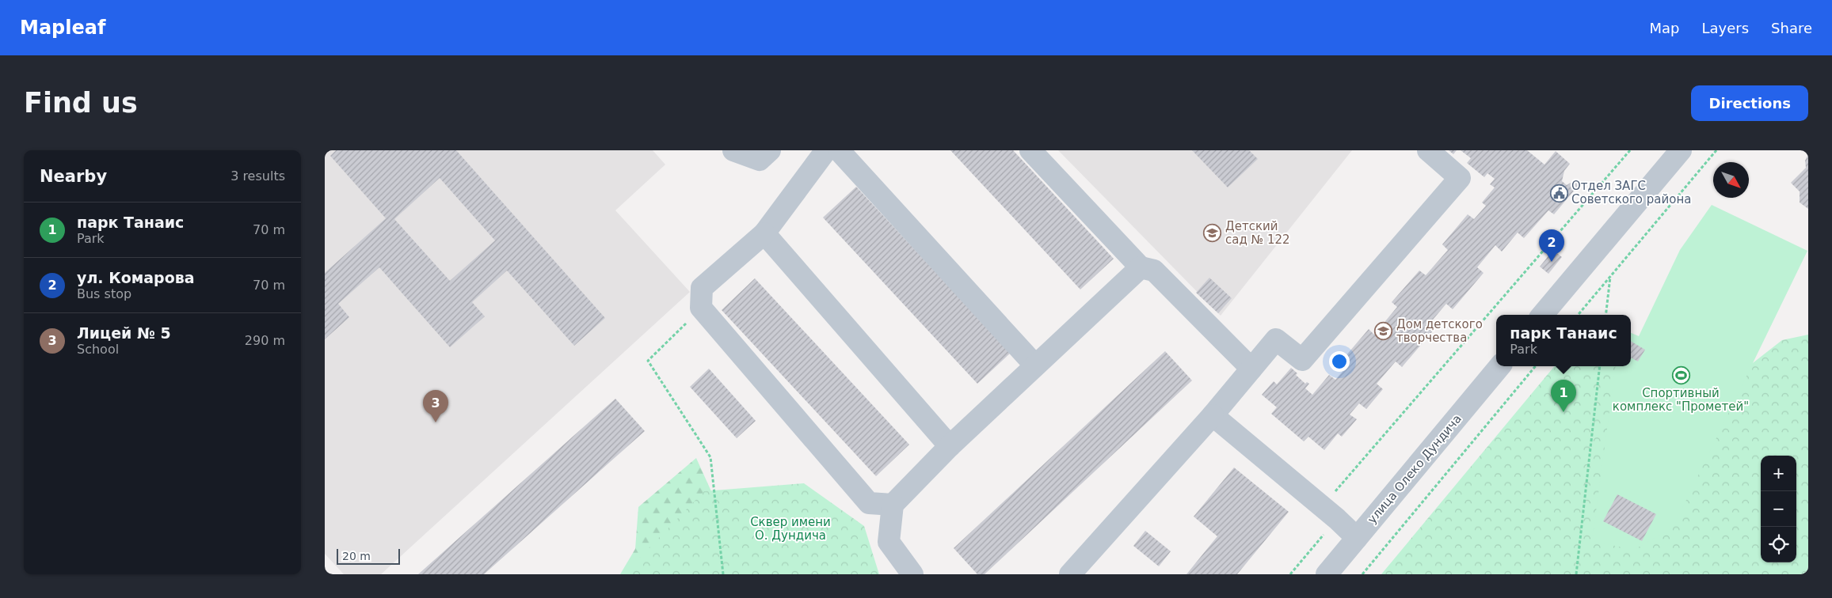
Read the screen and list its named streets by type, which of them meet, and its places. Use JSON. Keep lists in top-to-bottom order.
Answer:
{
  "streets": {
    "street": ["улица Олеко Дундича"]
  },
  "parks": ["Сквер имени О. Дундича"],
  "places": {
    "public building": ["Отдел ЗАГС Советского района"],
    "school or university": ["Детский сад № 122", "Дом детского творчества"],
    "sports": ["Спортивный комплекс \"Прометей\""]
  },
  "scale_bar": "20 m",
  "north": "bottom right",
  "page": {
    "header": "Mapleaf",
    "nav": ["Map", "Layers", "Share"],
    "buttons": "Directions",
    "title": "Find us",
    "heading": ["Nearby", "3 results"],
    "list": [
      {
        "mark": "1",
        "name": "парк Танаис",
        "note": "Park",
        "value": "70 m"
      },
      {
        "mark": "2",
        "name": "ул. Комарова",
        "note": "Bus stop",
        "value": "70 m"
      },
      {
        "mark": "3",
        "name": "Лицей № 5",
        "note": "School",
        "value": "290 m"
      }
    ],
    "pins": ["2", "1", "3"],
    "popup": ["парк Танаис", "Park"],
    "map_buttons": ["+", "−"],
    "scale": "20 m"
  }
}
